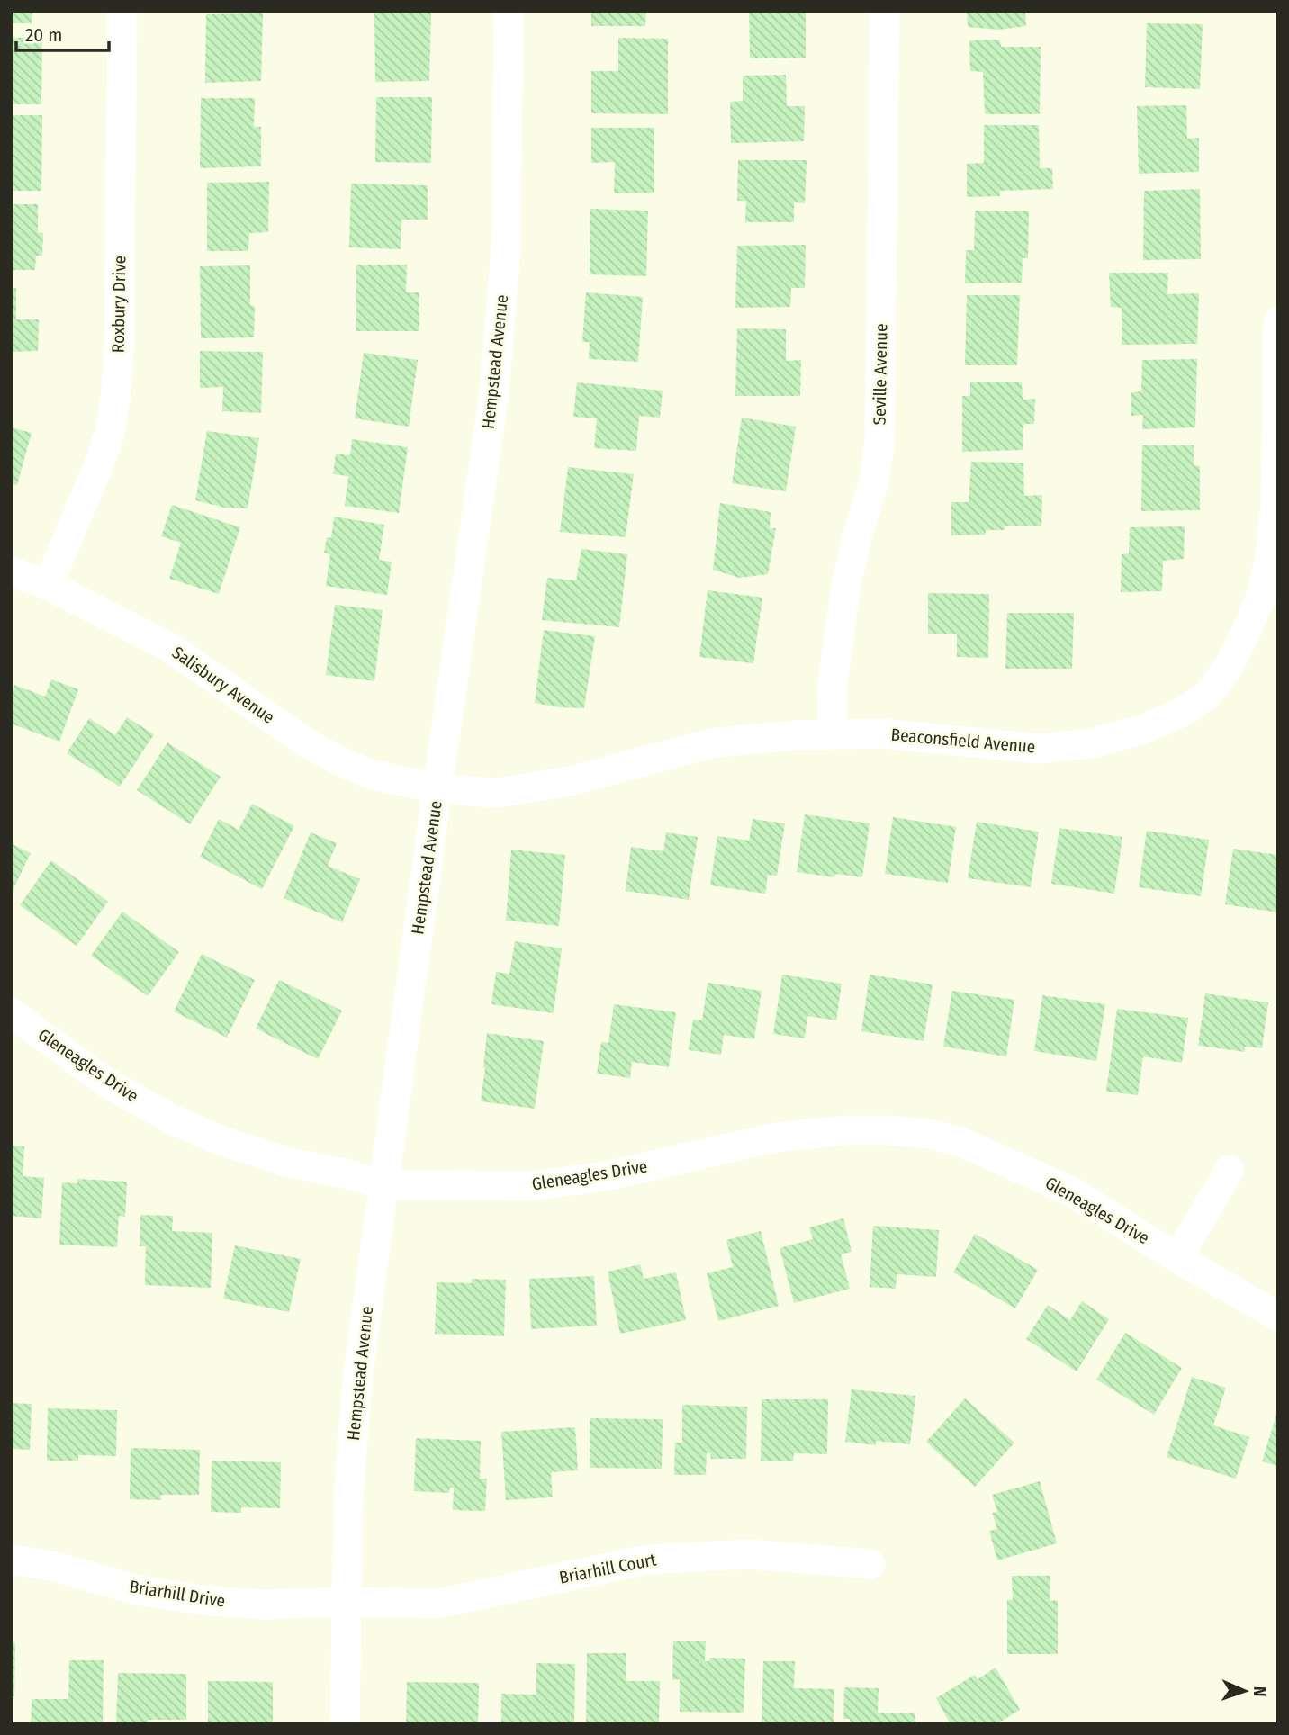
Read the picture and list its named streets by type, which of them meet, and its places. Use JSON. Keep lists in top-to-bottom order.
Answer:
{
  "streets": {
    "street": [
      "Roxbury Drive",
      "Hempstead Avenue",
      "Seville Avenue",
      "Salisbury Avenue",
      "Beaconsfield Avenue",
      "Gleneagles Drive",
      "Briarhill Court",
      "Briarhill Drive"
    ]
  },
  "crossings": [
    ["Roxbury Drive", "Salisbury Avenue"],
    ["Hempstead Avenue", "Salisbury Avenue"],
    ["Hempstead Avenue", "Beaconsfield Avenue"],
    ["Hempstead Avenue", "Gleneagles Drive"],
    ["Hempstead Avenue", "Briarhill Court"],
    ["Hempstead Avenue", "Briarhill Drive"],
    ["Seville Avenue", "Beaconsfield Avenue"],
    ["Salisbury Avenue", "Beaconsfield Avenue"],
    ["Briarhill Court", "Briarhill Drive"]
  ],
  "scale_bar": "20 m",
  "north": "right"
}
